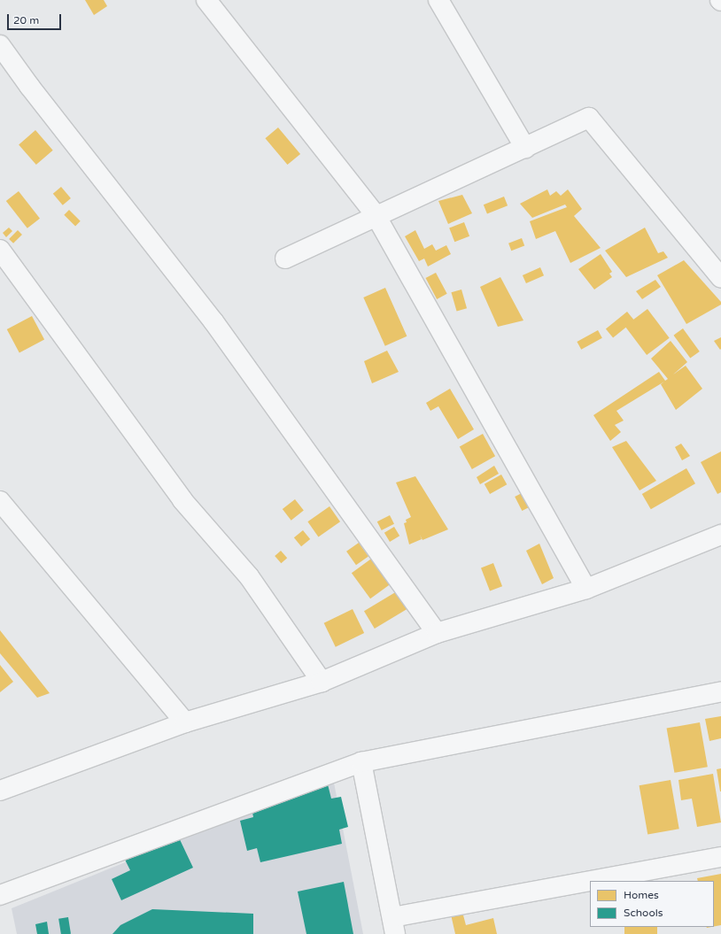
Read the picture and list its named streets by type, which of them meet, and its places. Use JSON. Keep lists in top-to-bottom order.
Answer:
{
  "legend": ["Homes", "Schools"],
  "scale_bar": "20 m"
}
